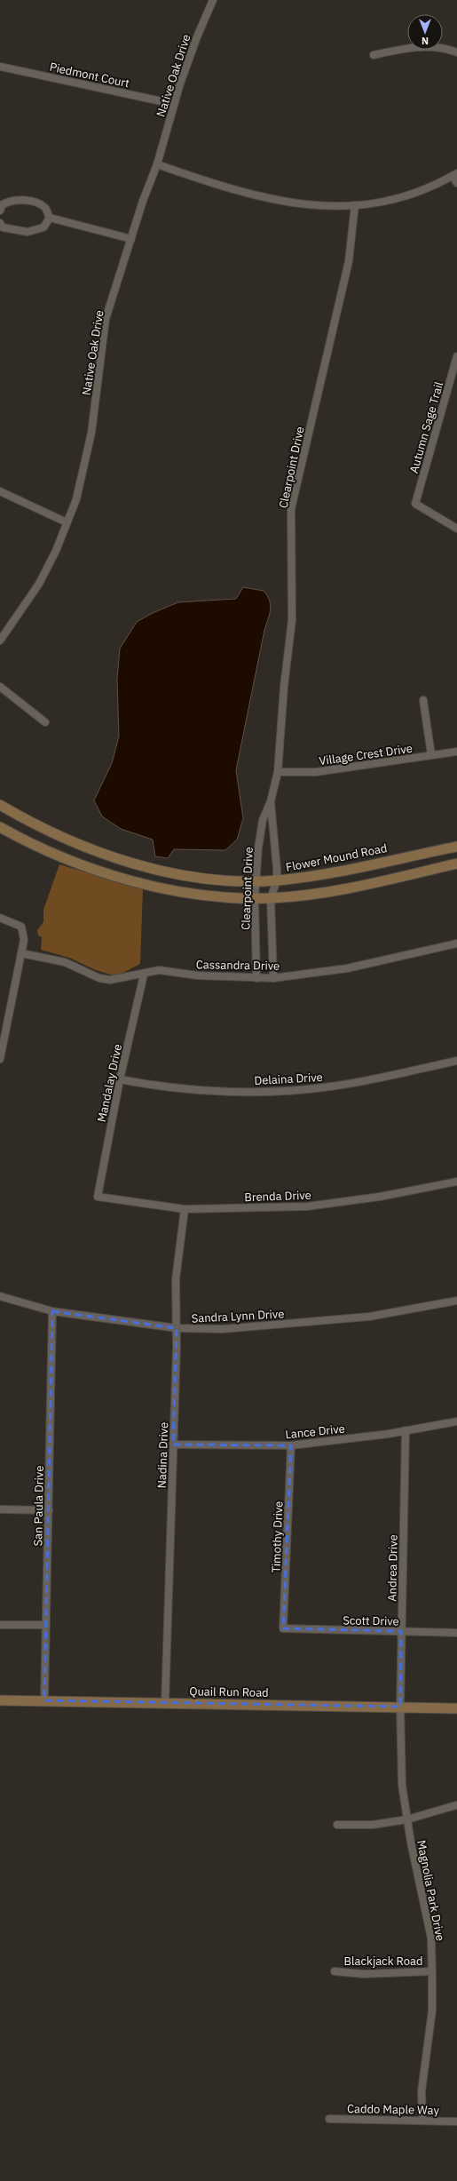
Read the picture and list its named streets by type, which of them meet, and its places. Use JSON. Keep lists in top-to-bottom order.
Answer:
{
  "streets": {
    "main road": ["Flower Mound Road", "Quail Run Road"],
    "street": [
      "Piedmont Court",
      "Native Oak Drive",
      "Autumn Sage Trail",
      "Clearpoint Drive",
      "Village Crest Drive",
      "Cassandra Drive",
      "Delaina Drive",
      "Mandalay Drive",
      "Brenda Drive",
      "Sandra Lynn Drive",
      "Lance Drive",
      "Nadina Drive",
      "San Paula Drive",
      "Timothy Drive",
      "Andrea Drive",
      "Scott Drive",
      "Magnolia Park Drive",
      "Blackjack Road",
      "Caddo Maple Way"
    ]
  },
  "crossings": [
    ["Piedmont Court", "Native Oak Drive"],
    ["Clearpoint Drive", "Village Crest Drive"],
    ["Clearpoint Drive", "Flower Mound Road"],
    ["Clearpoint Drive", "Cassandra Drive"],
    ["Cassandra Drive", "Mandalay Drive"],
    ["Delaina Drive", "Mandalay Drive"],
    ["Mandalay Drive", "Brenda Drive"],
    ["Brenda Drive", "Nadina Drive"],
    ["Sandra Lynn Drive", "Nadina Drive"],
    ["Sandra Lynn Drive", "San Paula Drive"],
    ["Lance Drive", "Nadina Drive"],
    ["Lance Drive", "Timothy Drive"],
    ["Lance Drive", "Andrea Drive"],
    ["Nadina Drive", "Quail Run Road"],
    ["San Paula Drive", "Quail Run Road"],
    ["Timothy Drive", "Scott Drive"],
    ["Andrea Drive", "Scott Drive"],
    ["Andrea Drive", "Quail Run Road"],
    ["Andrea Drive", "Magnolia Park Drive"],
    ["Quail Run Road", "Magnolia Park Drive"],
    ["Magnolia Park Drive", "Blackjack Road"],
    ["Magnolia Park Drive", "Caddo Maple Way"]
  ],
  "north": "bottom"
}
